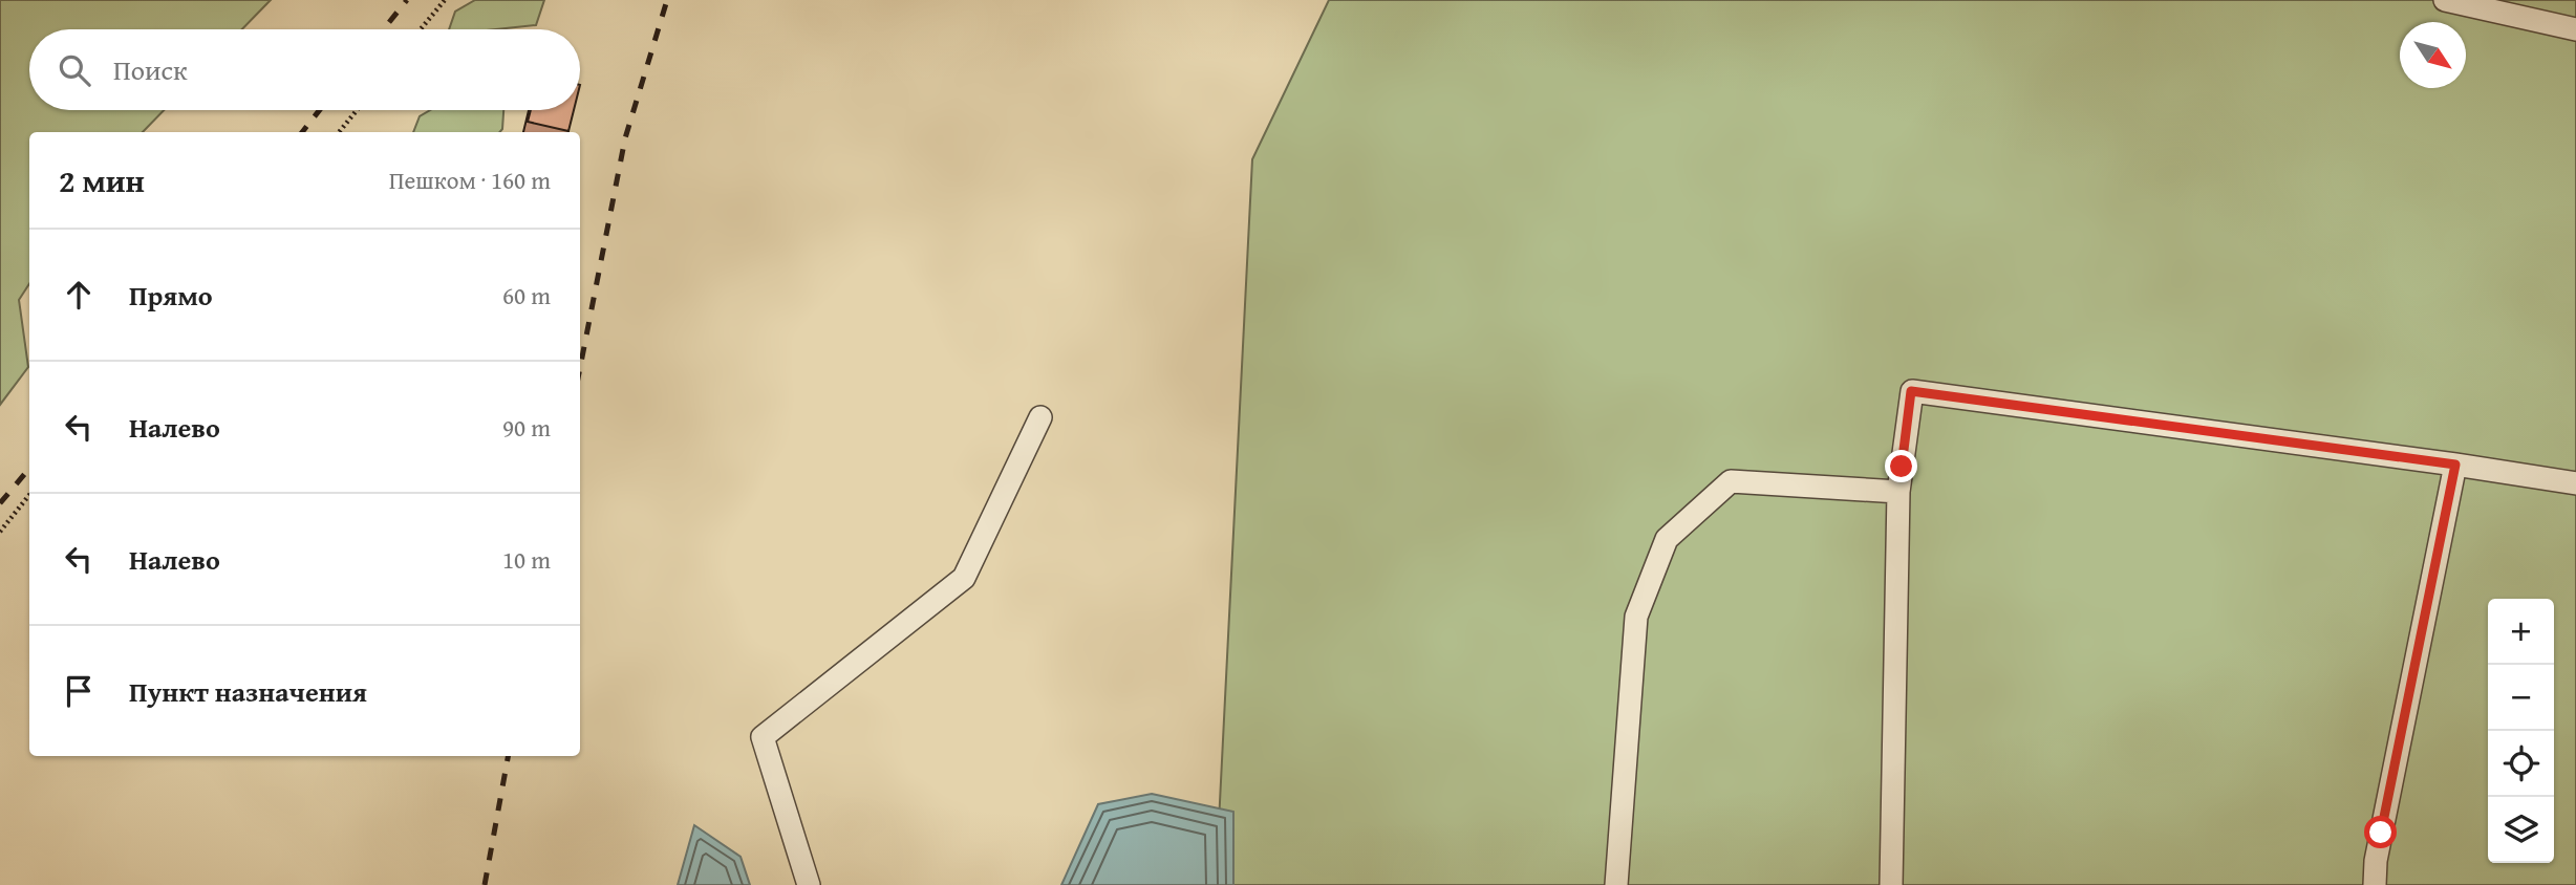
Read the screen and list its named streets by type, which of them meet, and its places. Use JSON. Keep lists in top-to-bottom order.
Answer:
{
  "north": "bottom right",
  "page": {
    "search": "Поиск",
    "heading": ["2 мин", "Пешком · 160 m"],
    "list": [
      ["Прямо", "60 m"],
      ["Налево", "90 m"],
      ["Налево", "10 m"],
      "Пункт назначения"
    ],
    "map_buttons": ["+", "−"]
  }
}
